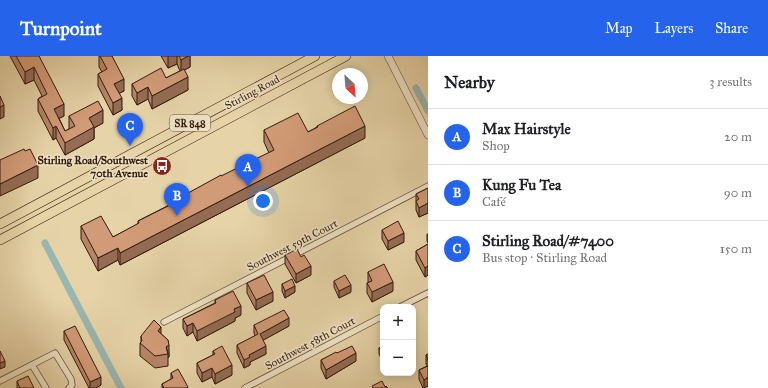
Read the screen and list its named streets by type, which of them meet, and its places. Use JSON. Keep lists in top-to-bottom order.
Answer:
{
  "streets": {
    "main road": ["Stirling Road", "SR 848"],
    "street": ["Southwest 59th Court", "Southwest 58th Court"]
  },
  "places": {
    "bus stop": ["Stirling Road/Southwest 70th Avenue"]
  },
  "north": "bottom right",
  "page": {
    "header": "Turnpoint",
    "nav": ["Map", "Layers", "Share"],
    "heading": ["Nearby", "3 results"],
    "list": [
      {
        "mark": "A",
        "name": "Max Hairstyle",
        "note": "Shop",
        "value": "20 m"
      },
      {
        "mark": "B",
        "name": "Kung Fu Tea",
        "note": "Café",
        "value": "90 m"
      },
      {
        "mark": "C",
        "name": "Stirling Road/#7400",
        "note": "Bus stop · Stirling Road",
        "value": "150 m"
      }
    ],
    "pins": ["C", "A", "B"],
    "map_buttons": ["+", "−"]
  }
}
